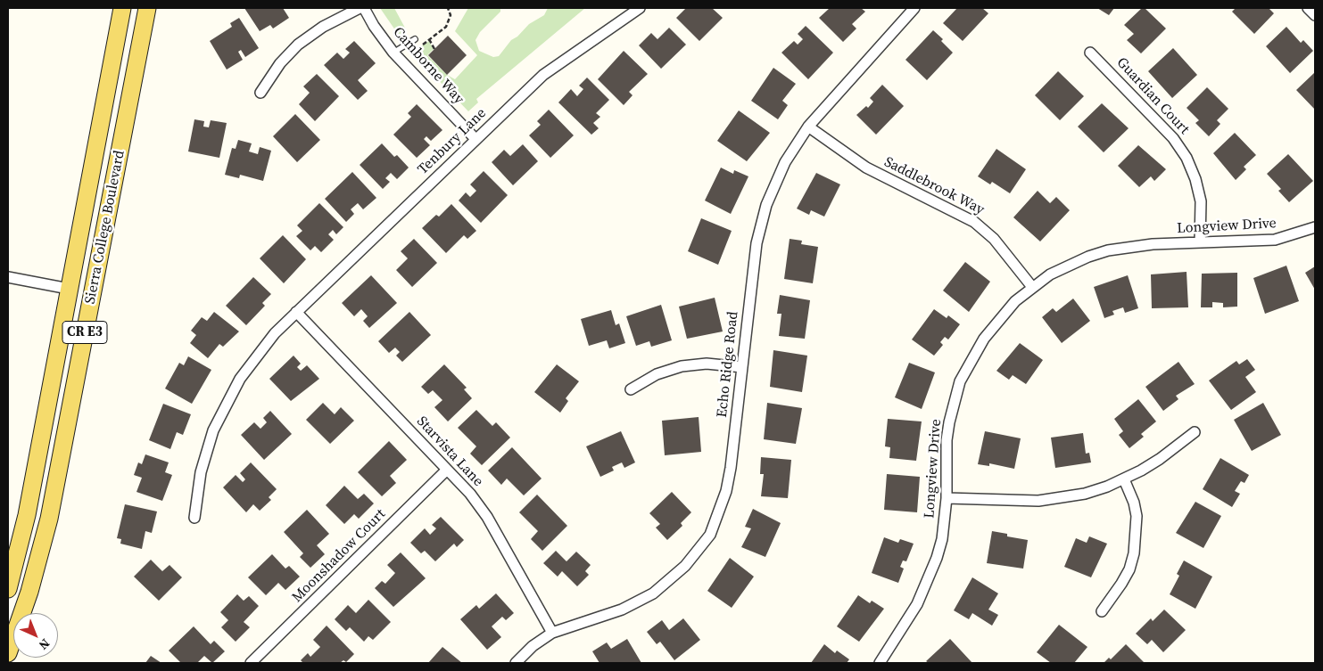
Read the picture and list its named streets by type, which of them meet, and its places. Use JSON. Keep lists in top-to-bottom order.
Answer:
{
  "streets": {
    "main road": ["Sierra College Boulevard", "CR E3"],
    "street": [
      "Camborne Way",
      "Guardian Court",
      "Tenbury Lane",
      "Saddlebrook Way",
      "Longview Drive",
      "Echo Ridge Road",
      "Starvista Lane",
      "Moonshadow Court"
    ]
  },
  "crossings": [
    ["Camborne Way", "Tenbury Lane"],
    ["Guardian Court", "Longview Drive"],
    ["Tenbury Lane", "Starvista Lane"],
    ["Saddlebrook Way", "Longview Drive"],
    ["Saddlebrook Way", "Echo Ridge Road"],
    ["Echo Ridge Road", "Starvista Lane"],
    ["Starvista Lane", "Moonshadow Court"]
  ],
  "north": "bottom right"
}
